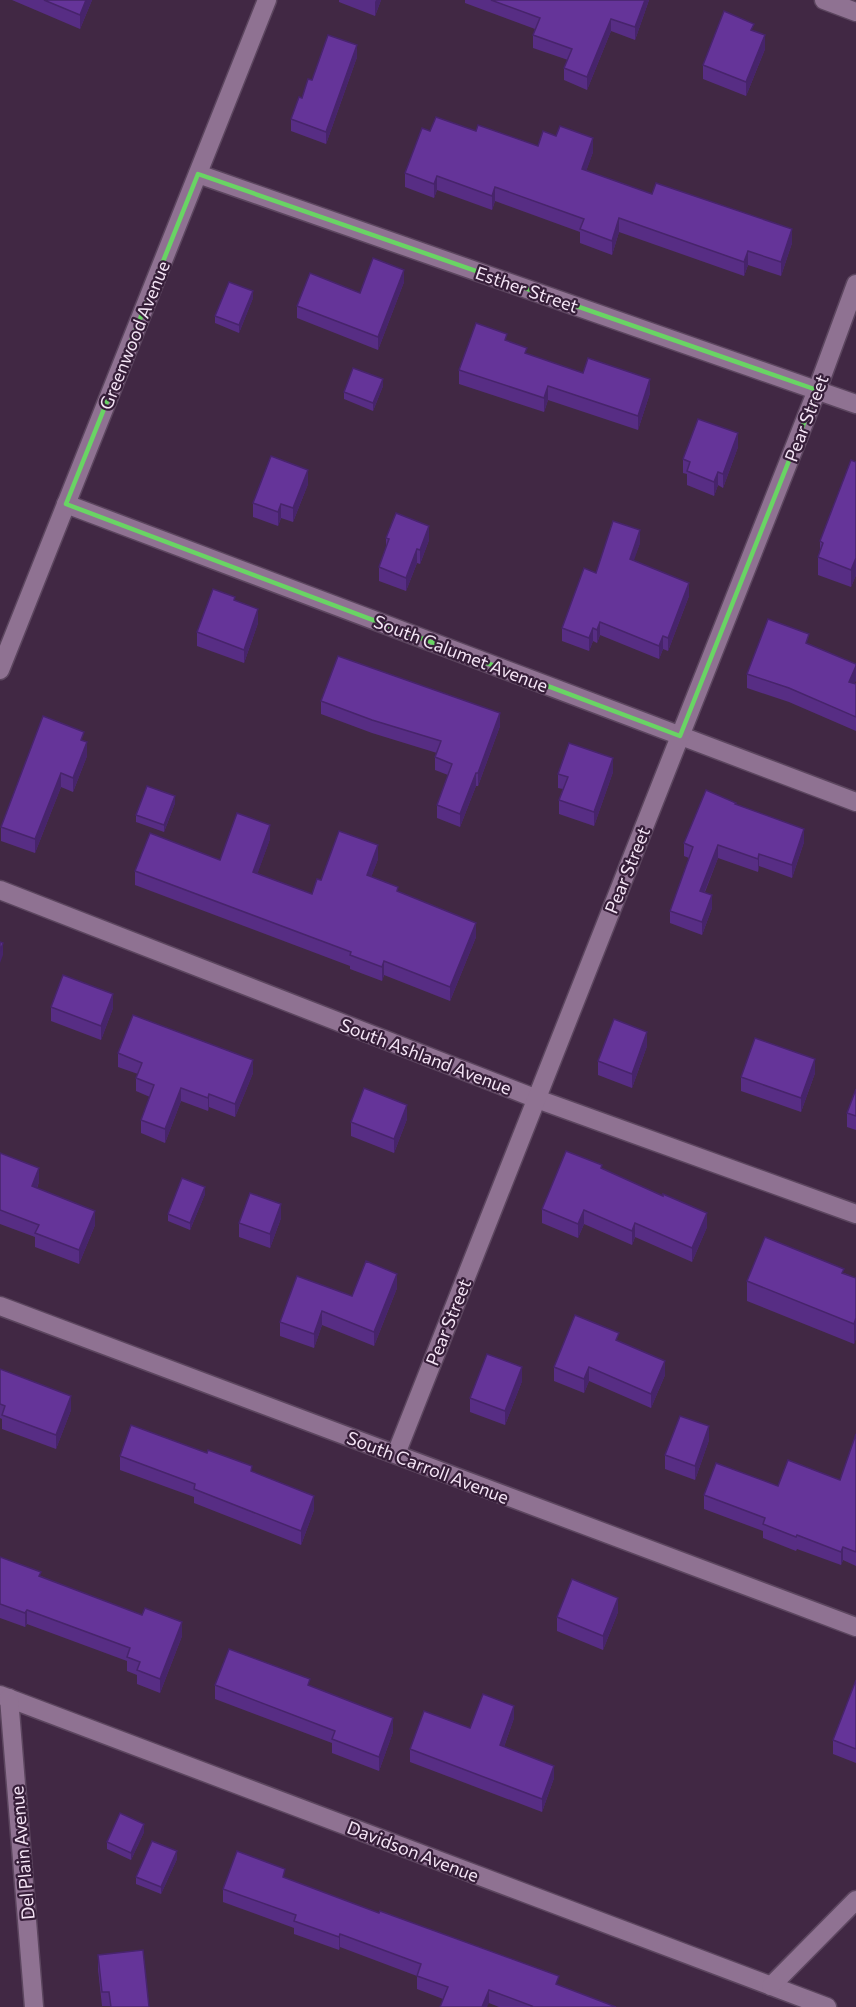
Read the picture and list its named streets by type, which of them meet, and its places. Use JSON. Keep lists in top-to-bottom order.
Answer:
{
  "streets": {
    "street": [
      "Esther Street",
      "Greenwood Avenue",
      "Pear Street",
      "South Calumet Avenue",
      "South Ashland Avenue",
      "South Carroll Avenue",
      "Davidson Avenue",
      "Del Plain Avenue"
    ]
  },
  "crossings": [
    ["Esther Street", "Greenwood Avenue"],
    ["Esther Street", "Pear Street"],
    ["Greenwood Avenue", "South Calumet Avenue"],
    ["Pear Street", "South Calumet Avenue"],
    ["Pear Street", "South Ashland Avenue"],
    ["Pear Street", "South Carroll Avenue"],
    ["Davidson Avenue", "Del Plain Avenue"]
  ]
}
